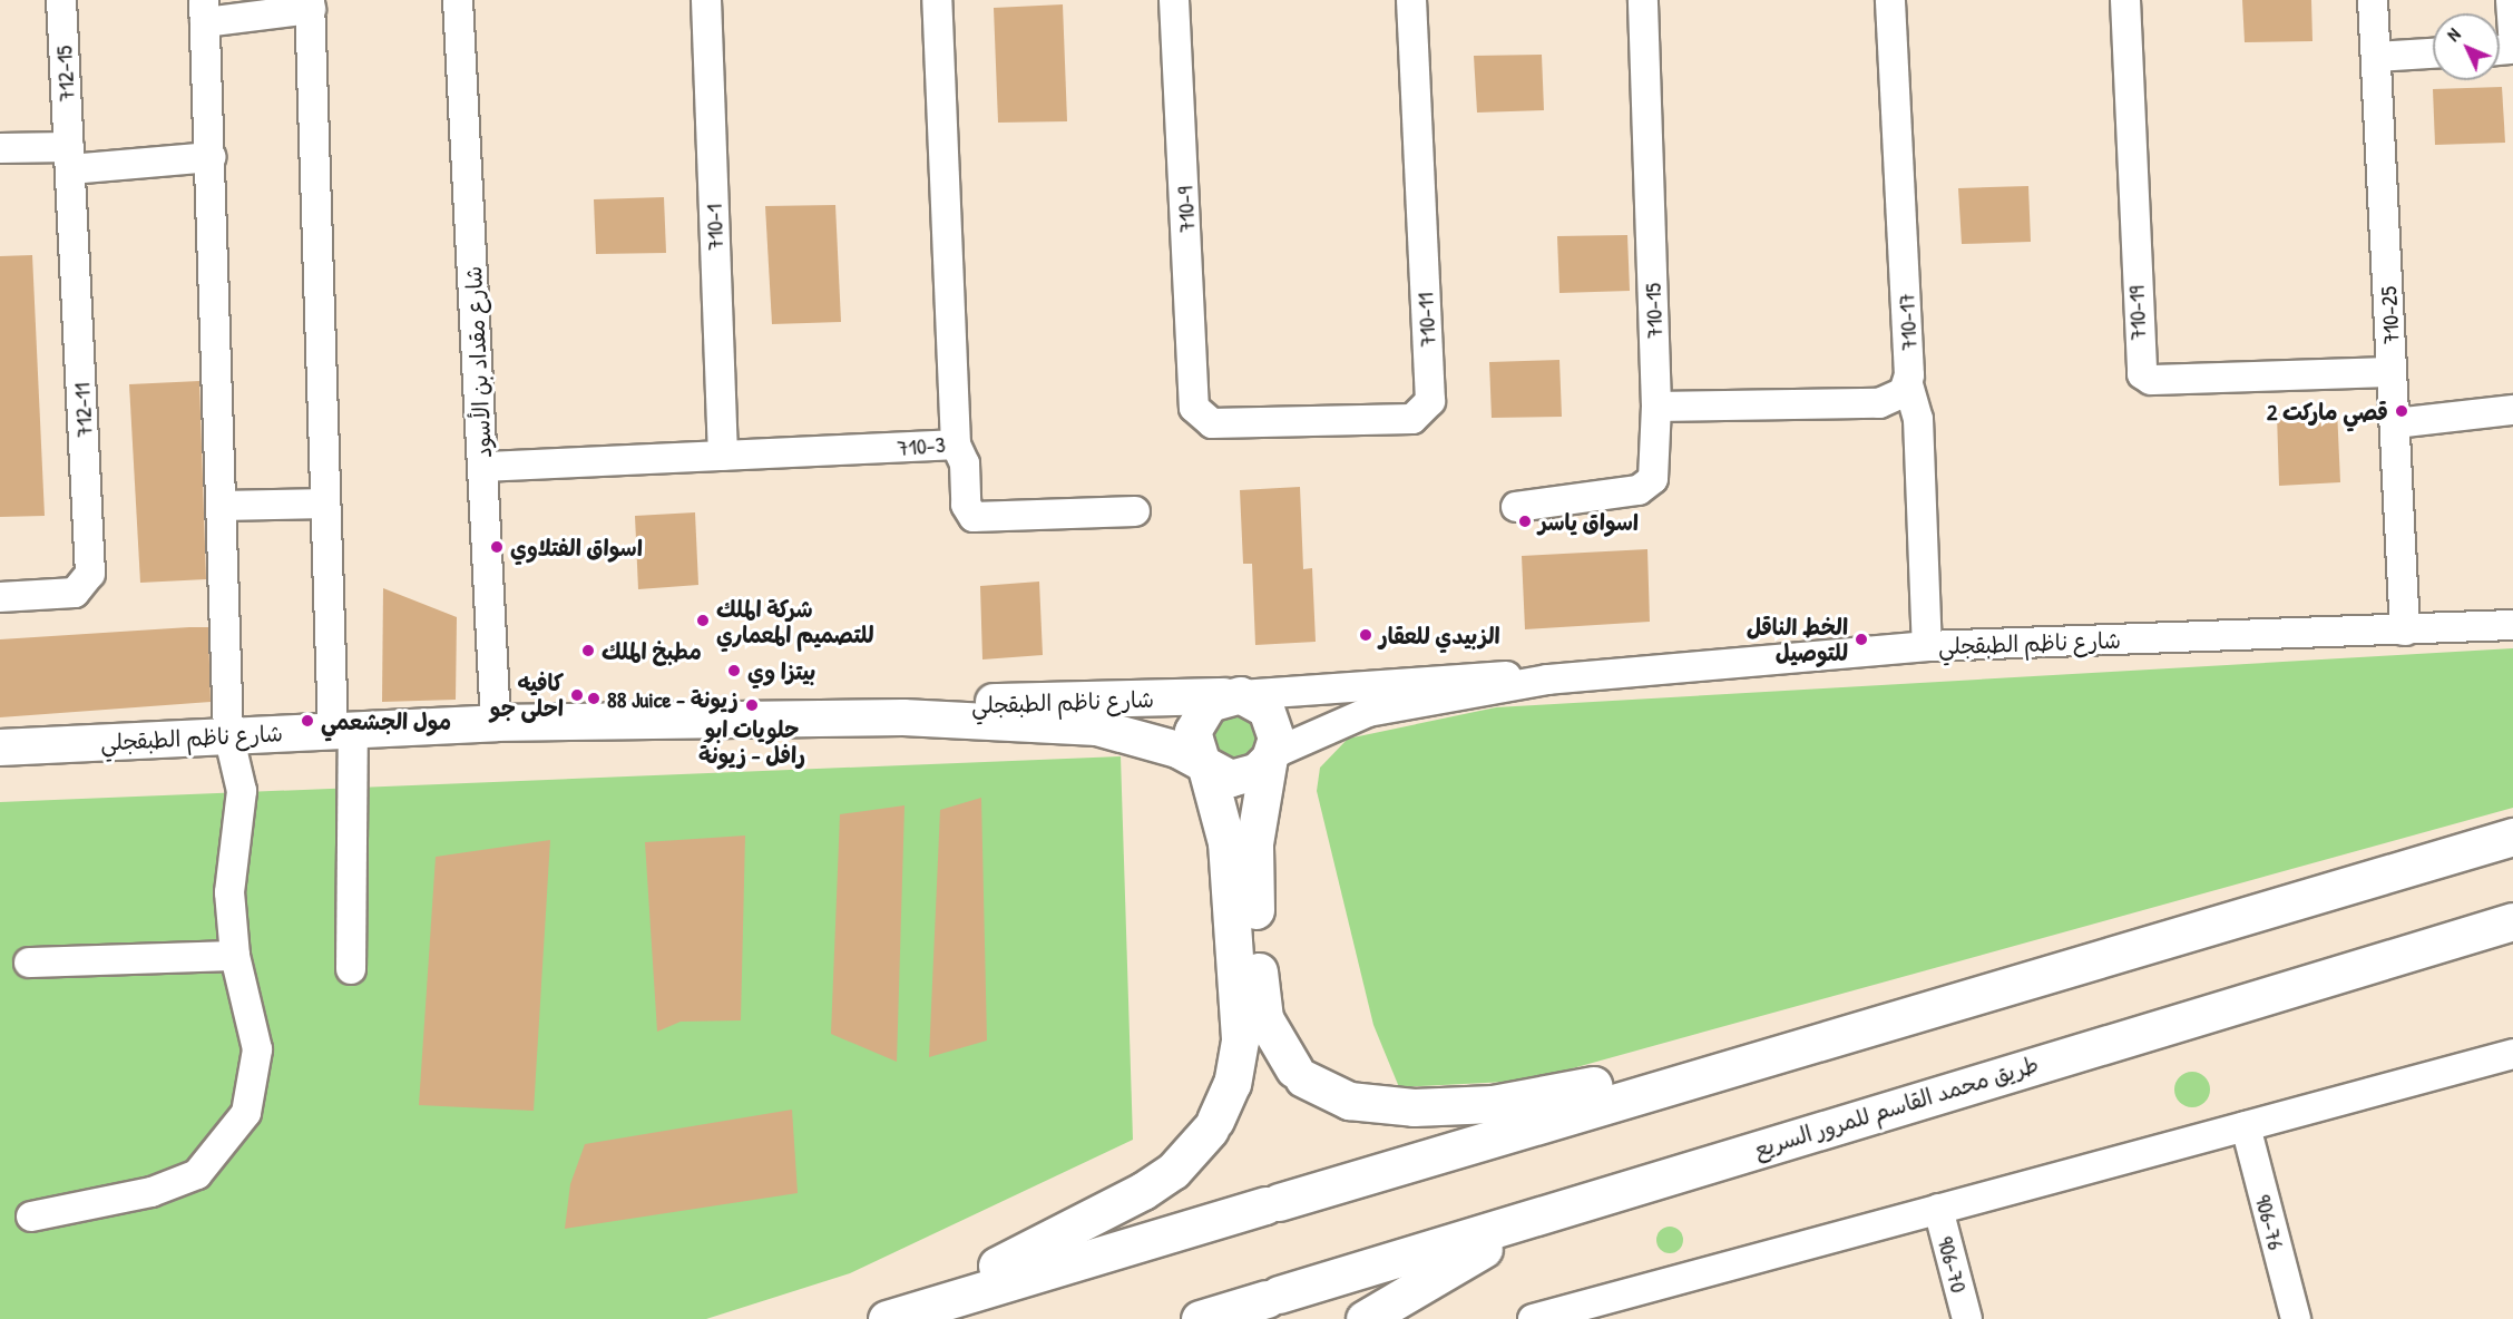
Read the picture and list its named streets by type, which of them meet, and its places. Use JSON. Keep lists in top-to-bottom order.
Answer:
{
  "streets": {
    "highway": ["طريق محمد القاسم للمرور السريع"],
    "main road": ["شارع ناظم الطبقجلي"],
    "street": [
      "712-15",
      "710-9",
      "710-1",
      "710-15",
      "710-19",
      "710-25",
      "710-11",
      "710-17",
      "شارع مقداد بن الأسود",
      "712-11",
      "710-3",
      "906-76",
      "906-70"
    ]
  },
  "crossings": [
    ["712-15", "712-11"],
    ["710-9", "710-11"],
    ["710-1", "710-3"],
    ["710-19", "710-25"],
    ["710-25", "شارع ناظم الطبقجلي"],
    ["710-17", "شارع ناظم الطبقجلي"],
    ["شارع مقداد بن الأسود", "710-3"],
    ["شارع مقداد بن الأسود", "شارع ناظم الطبقجلي"]
  ],
  "places": [
    "قصي ماركت 2",
    "اسواق ياسر",
    "اسواق الفتلاوي",
    "شركة الملك للتصميم المعماري",
    "الزبيدي للعقار",
    "الخط الناقل للتوصيل",
    "مطبخ الملك",
    "بيتزا وي",
    "كافيه احلى جو",
    "88 Juice - زيونة",
    "حلويات ابو رافل - زيونة",
    "مول الجشعمي"
  ],
  "north": "top left"
}
